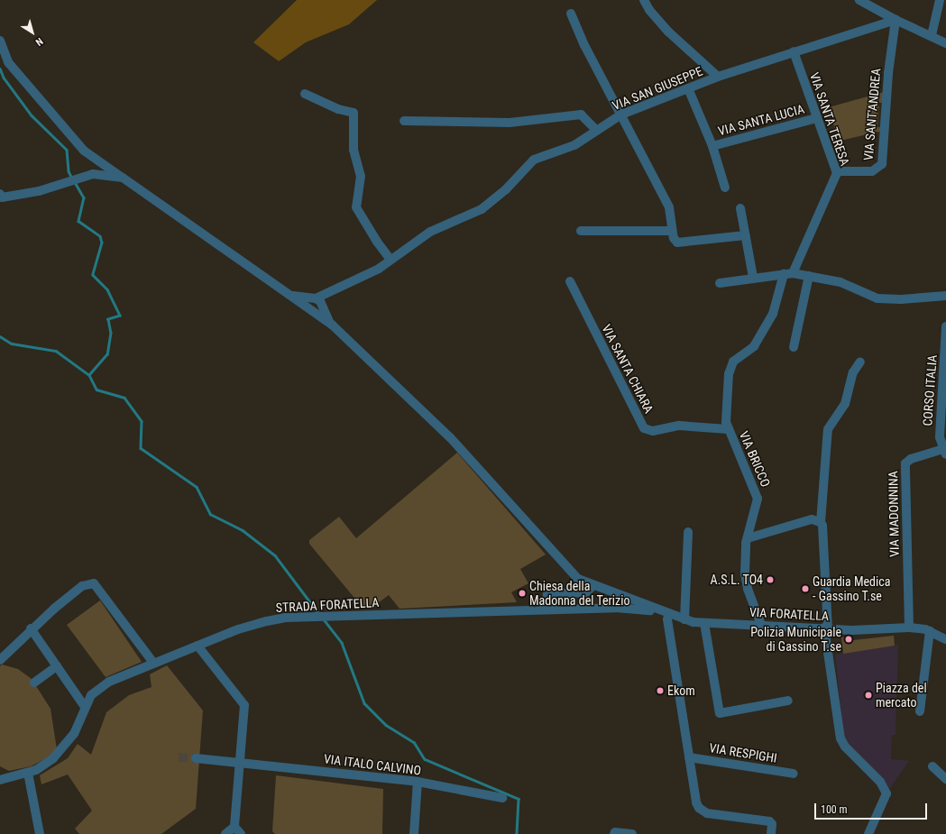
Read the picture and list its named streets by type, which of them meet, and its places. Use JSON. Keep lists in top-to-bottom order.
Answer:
{
  "streets": {
    "street": [
      "VIA SAN GIUSEPPE",
      "VIA SANT'ANDREA",
      "VIA SANTA TERESA",
      "VIA SANTA LUCIA",
      "VIA SANTA CHIARA",
      "CORSO ITALIA",
      "VIA BRICCO",
      "VIA MADONNINA",
      "STRADA FORATELLA",
      "VIA FORATELLA",
      "VIA RESPIGHI",
      "VIA ITALO CALVINO"
    ]
  },
  "crossings": [
    ["VIA SAN GIUSEPPE", "VIA SANT'ANDREA"],
    ["VIA SAN GIUSEPPE", "VIA SANTA TERESA"],
    ["VIA SANT'ANDREA", "VIA SANTA TERESA"],
    ["VIA SANTA TERESA", "VIA SANTA LUCIA"],
    ["VIA SANTA TERESA", "VIA SANTA CHIARA"],
    ["VIA SANTA TERESA", "VIA BRICCO"],
    ["VIA SANTA CHIARA", "VIA BRICCO"],
    ["CORSO ITALIA", "VIA MADONNINA"],
    ["VIA BRICCO", "VIA FORATELLA"],
    ["VIA MADONNINA", "VIA FORATELLA"],
    ["STRADA FORATELLA", "VIA FORATELLA"]
  ],
  "places": [
    "A.S.L. TO4",
    "Guardia Medica - Gassino T.se",
    "Chiesa della Madonna del Terizio",
    "Polizia Municipale di Gassino T.se",
    "Ekom",
    "Piazza del mercato"
  ],
  "scale_bar": "100 m",
  "north": "bottom right"
}
